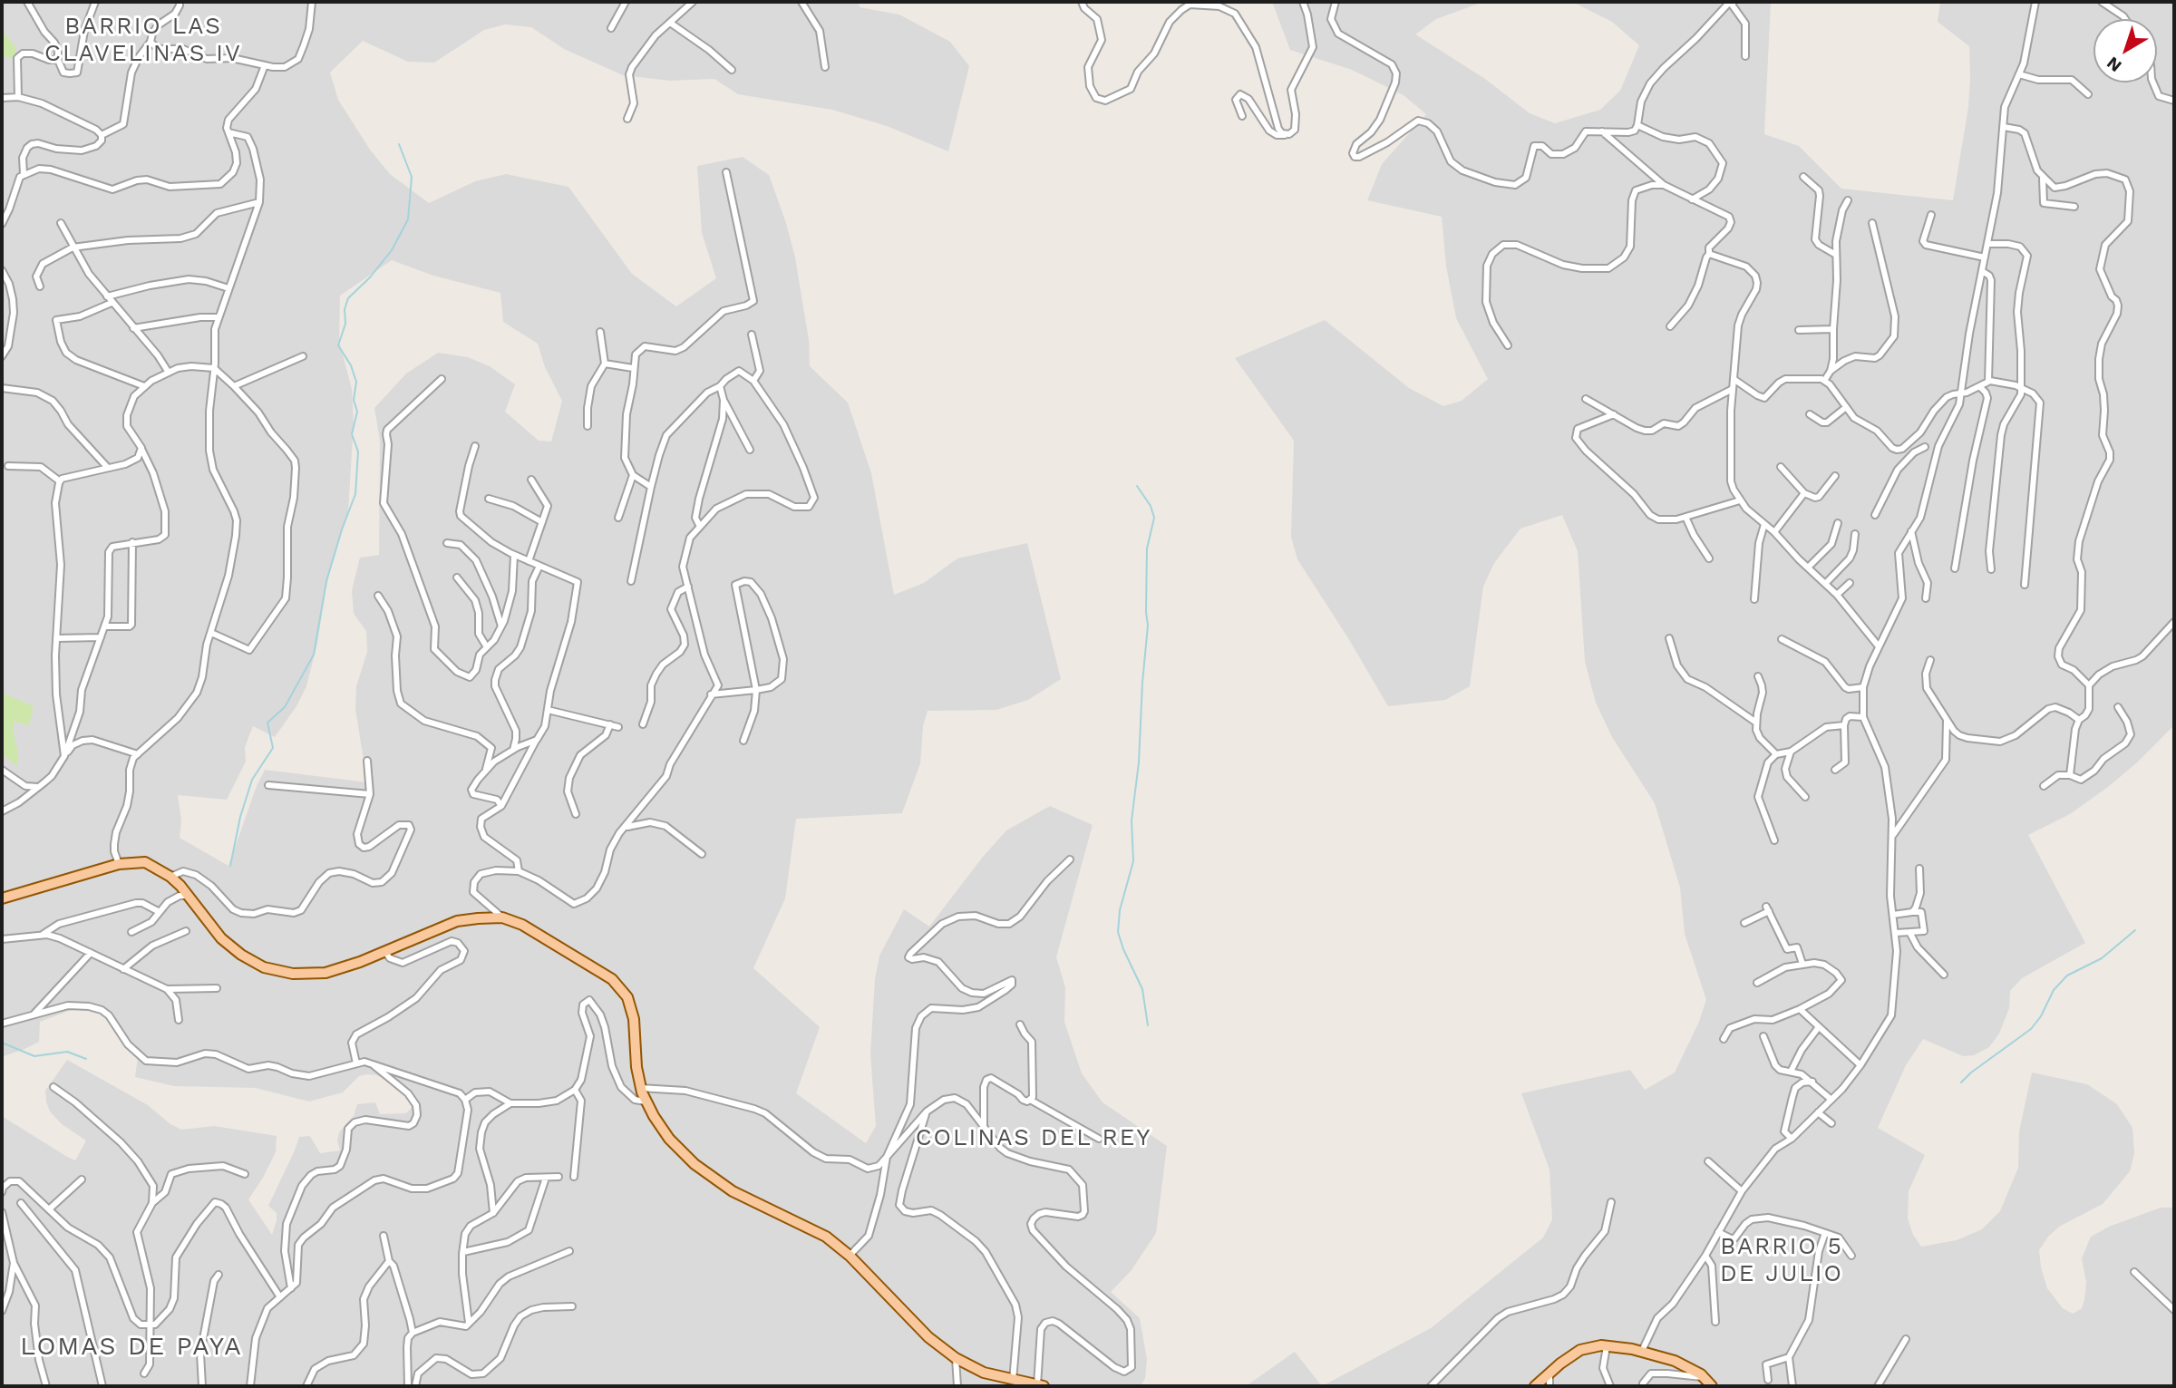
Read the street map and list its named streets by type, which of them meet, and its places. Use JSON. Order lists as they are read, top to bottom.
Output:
{
  "districts": [
    "BARRIO LAS CLAVELINAS IV",
    "COLINAS DEL REY",
    "BARRIO 5 DE JULIO",
    "LOMAS DE PAYA"
  ],
  "north": "bottom left"
}
